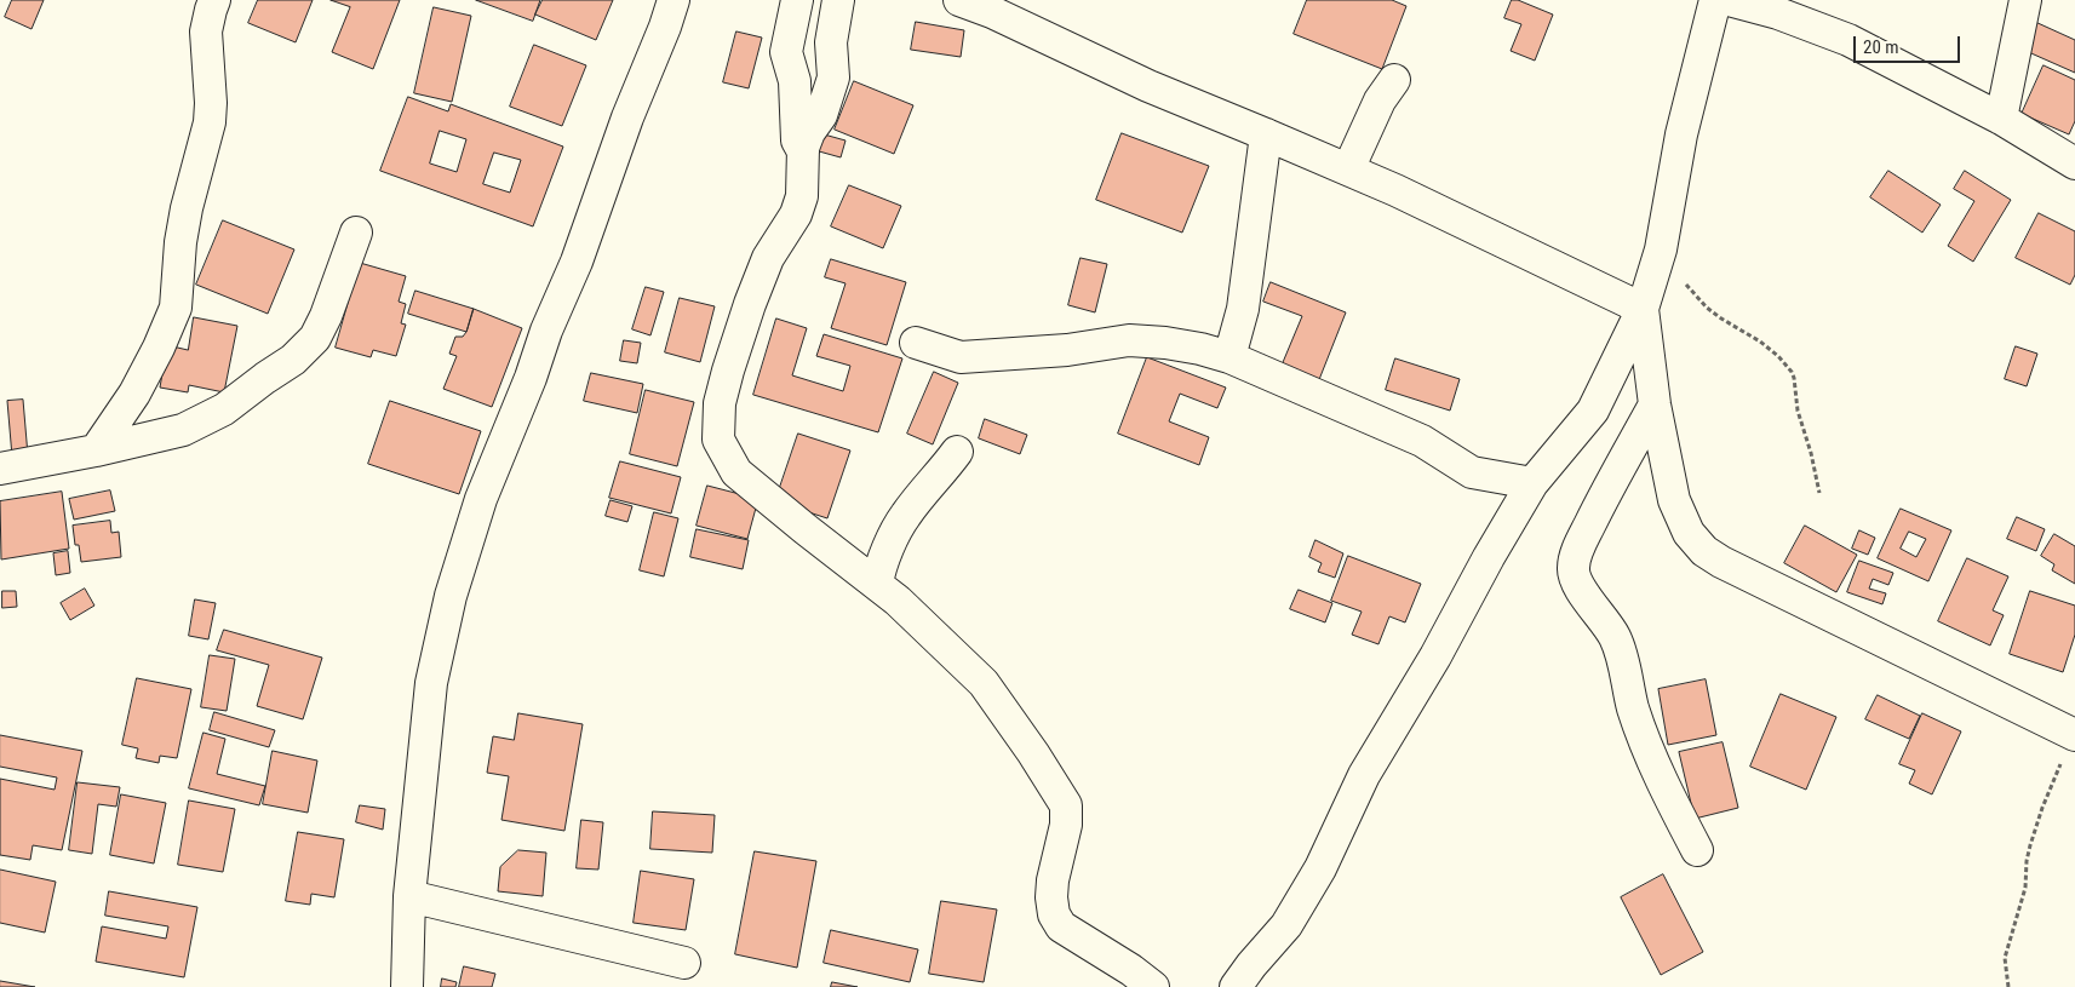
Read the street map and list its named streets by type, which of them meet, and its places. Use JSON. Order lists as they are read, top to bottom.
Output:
{
  "scale_bar": "20 m"
}
